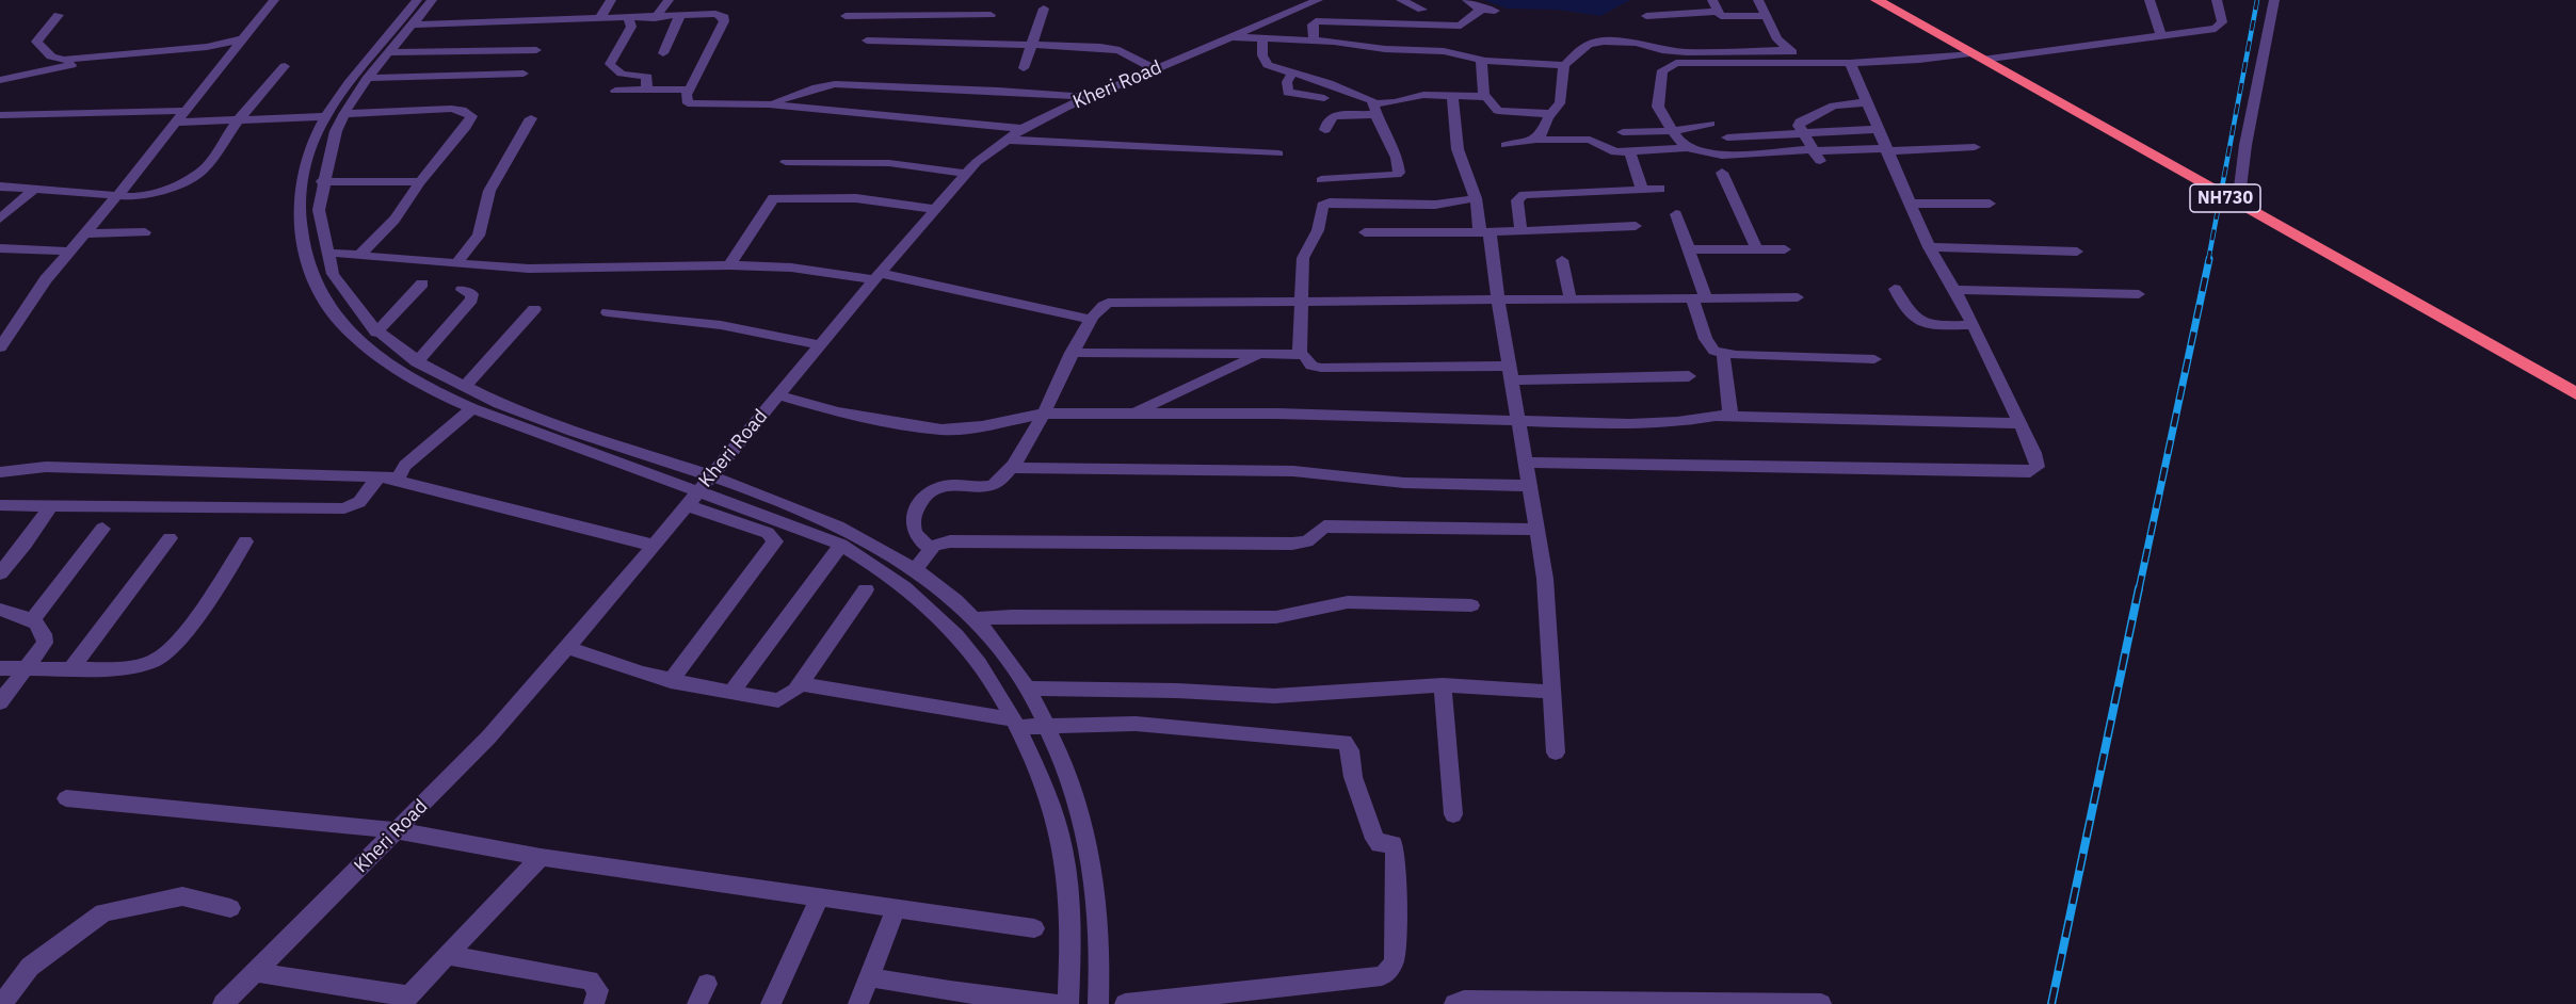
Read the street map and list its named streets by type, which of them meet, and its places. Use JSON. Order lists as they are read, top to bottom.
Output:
{
  "streets": {
    "highway": ["NH730"],
    "street": ["Kheri Road"]
  }
}
